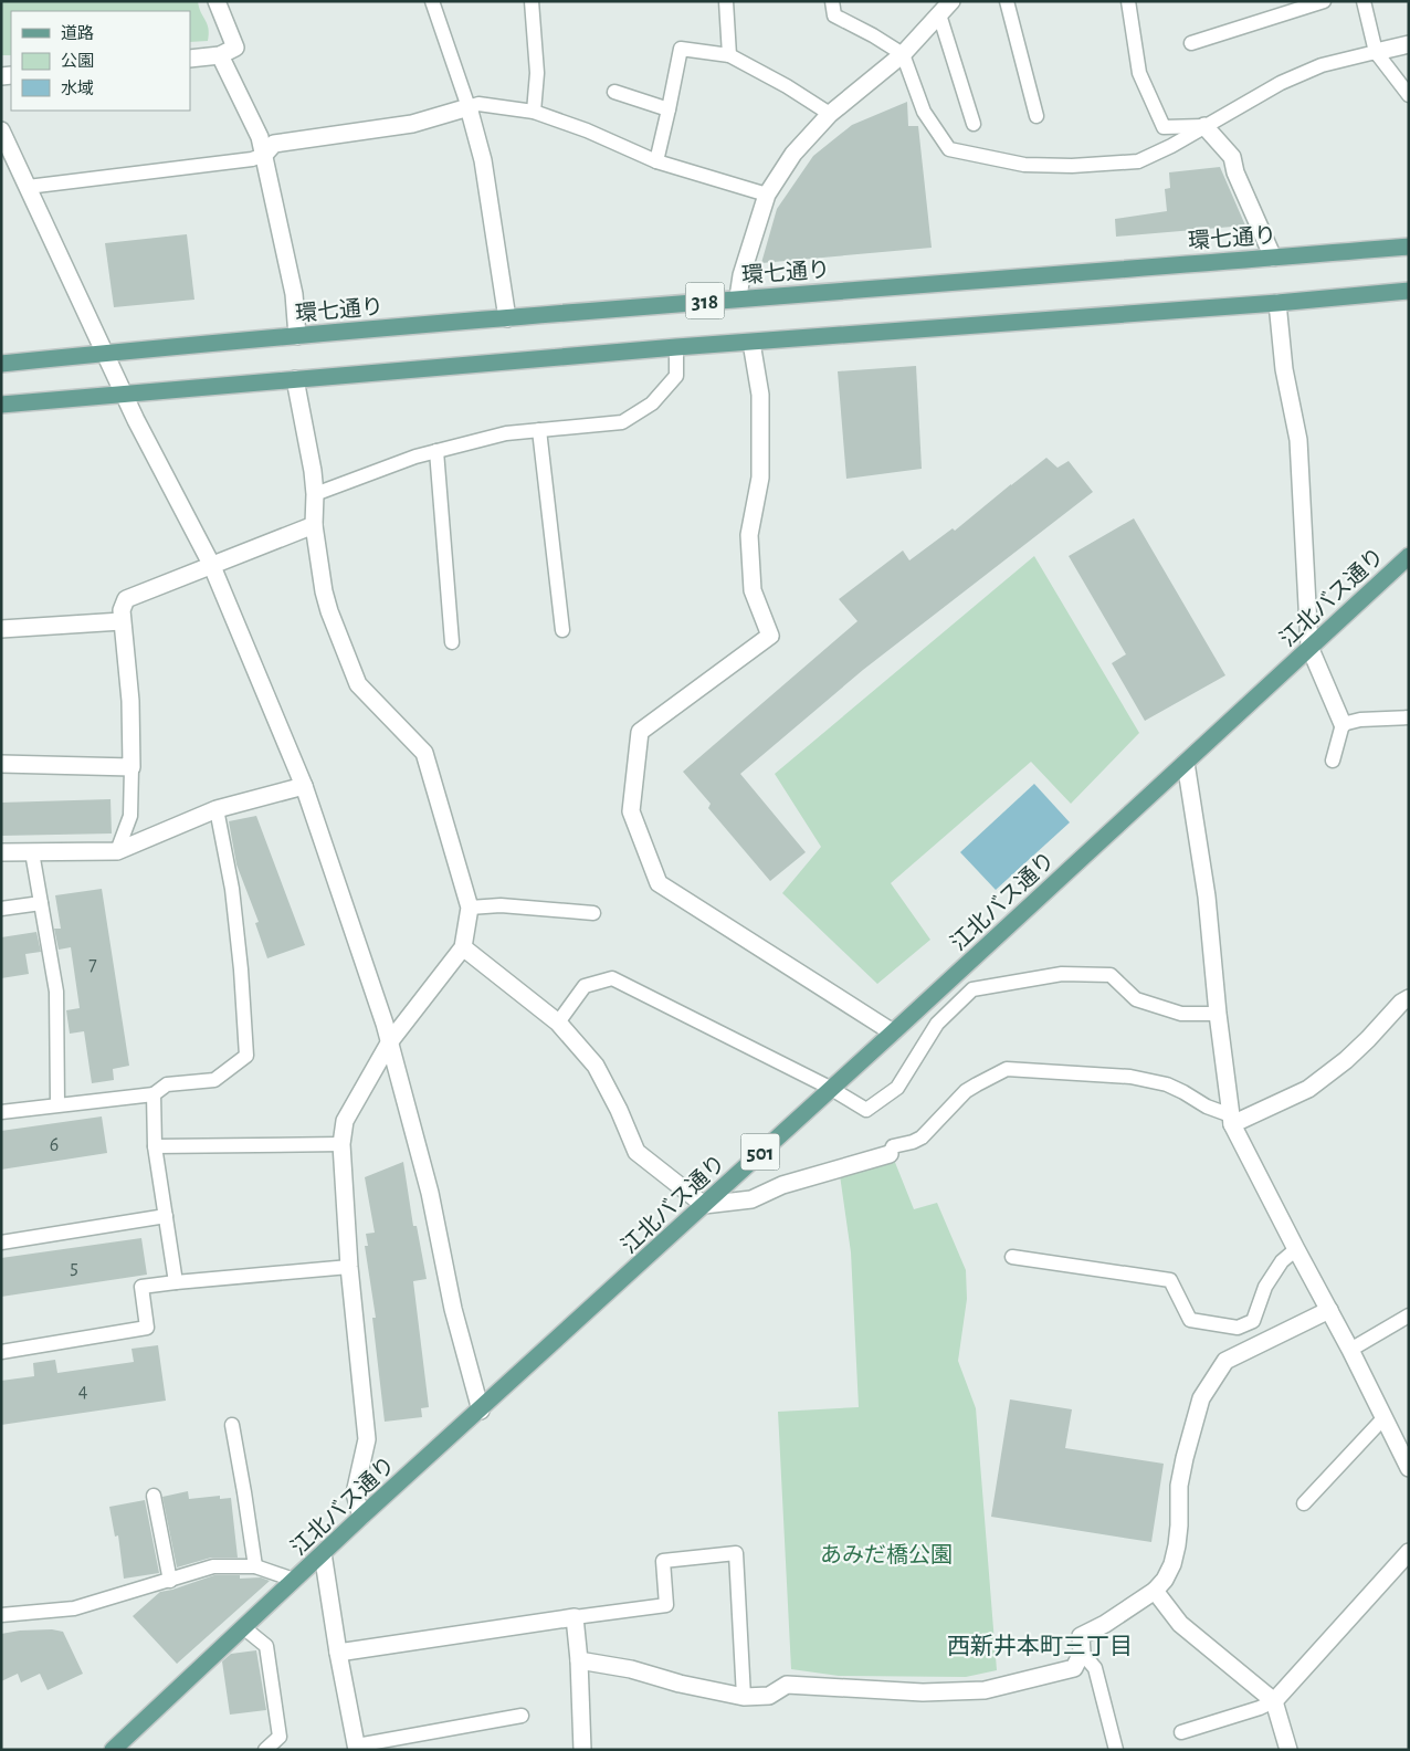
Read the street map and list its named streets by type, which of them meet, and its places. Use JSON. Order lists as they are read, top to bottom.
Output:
{
  "streets": {
    "main road": [
      "環七通り",
      "318",
      "江北バス通り",
      "501"
    ]
  },
  "districts": ["西新井本町三丁目"],
  "parks": ["あみだ橋公園"],
  "house_numbers": [
    "7",
    "6",
    "5",
    "4"
  ],
  "legend": ["道路", "公園", "水域"]
}
